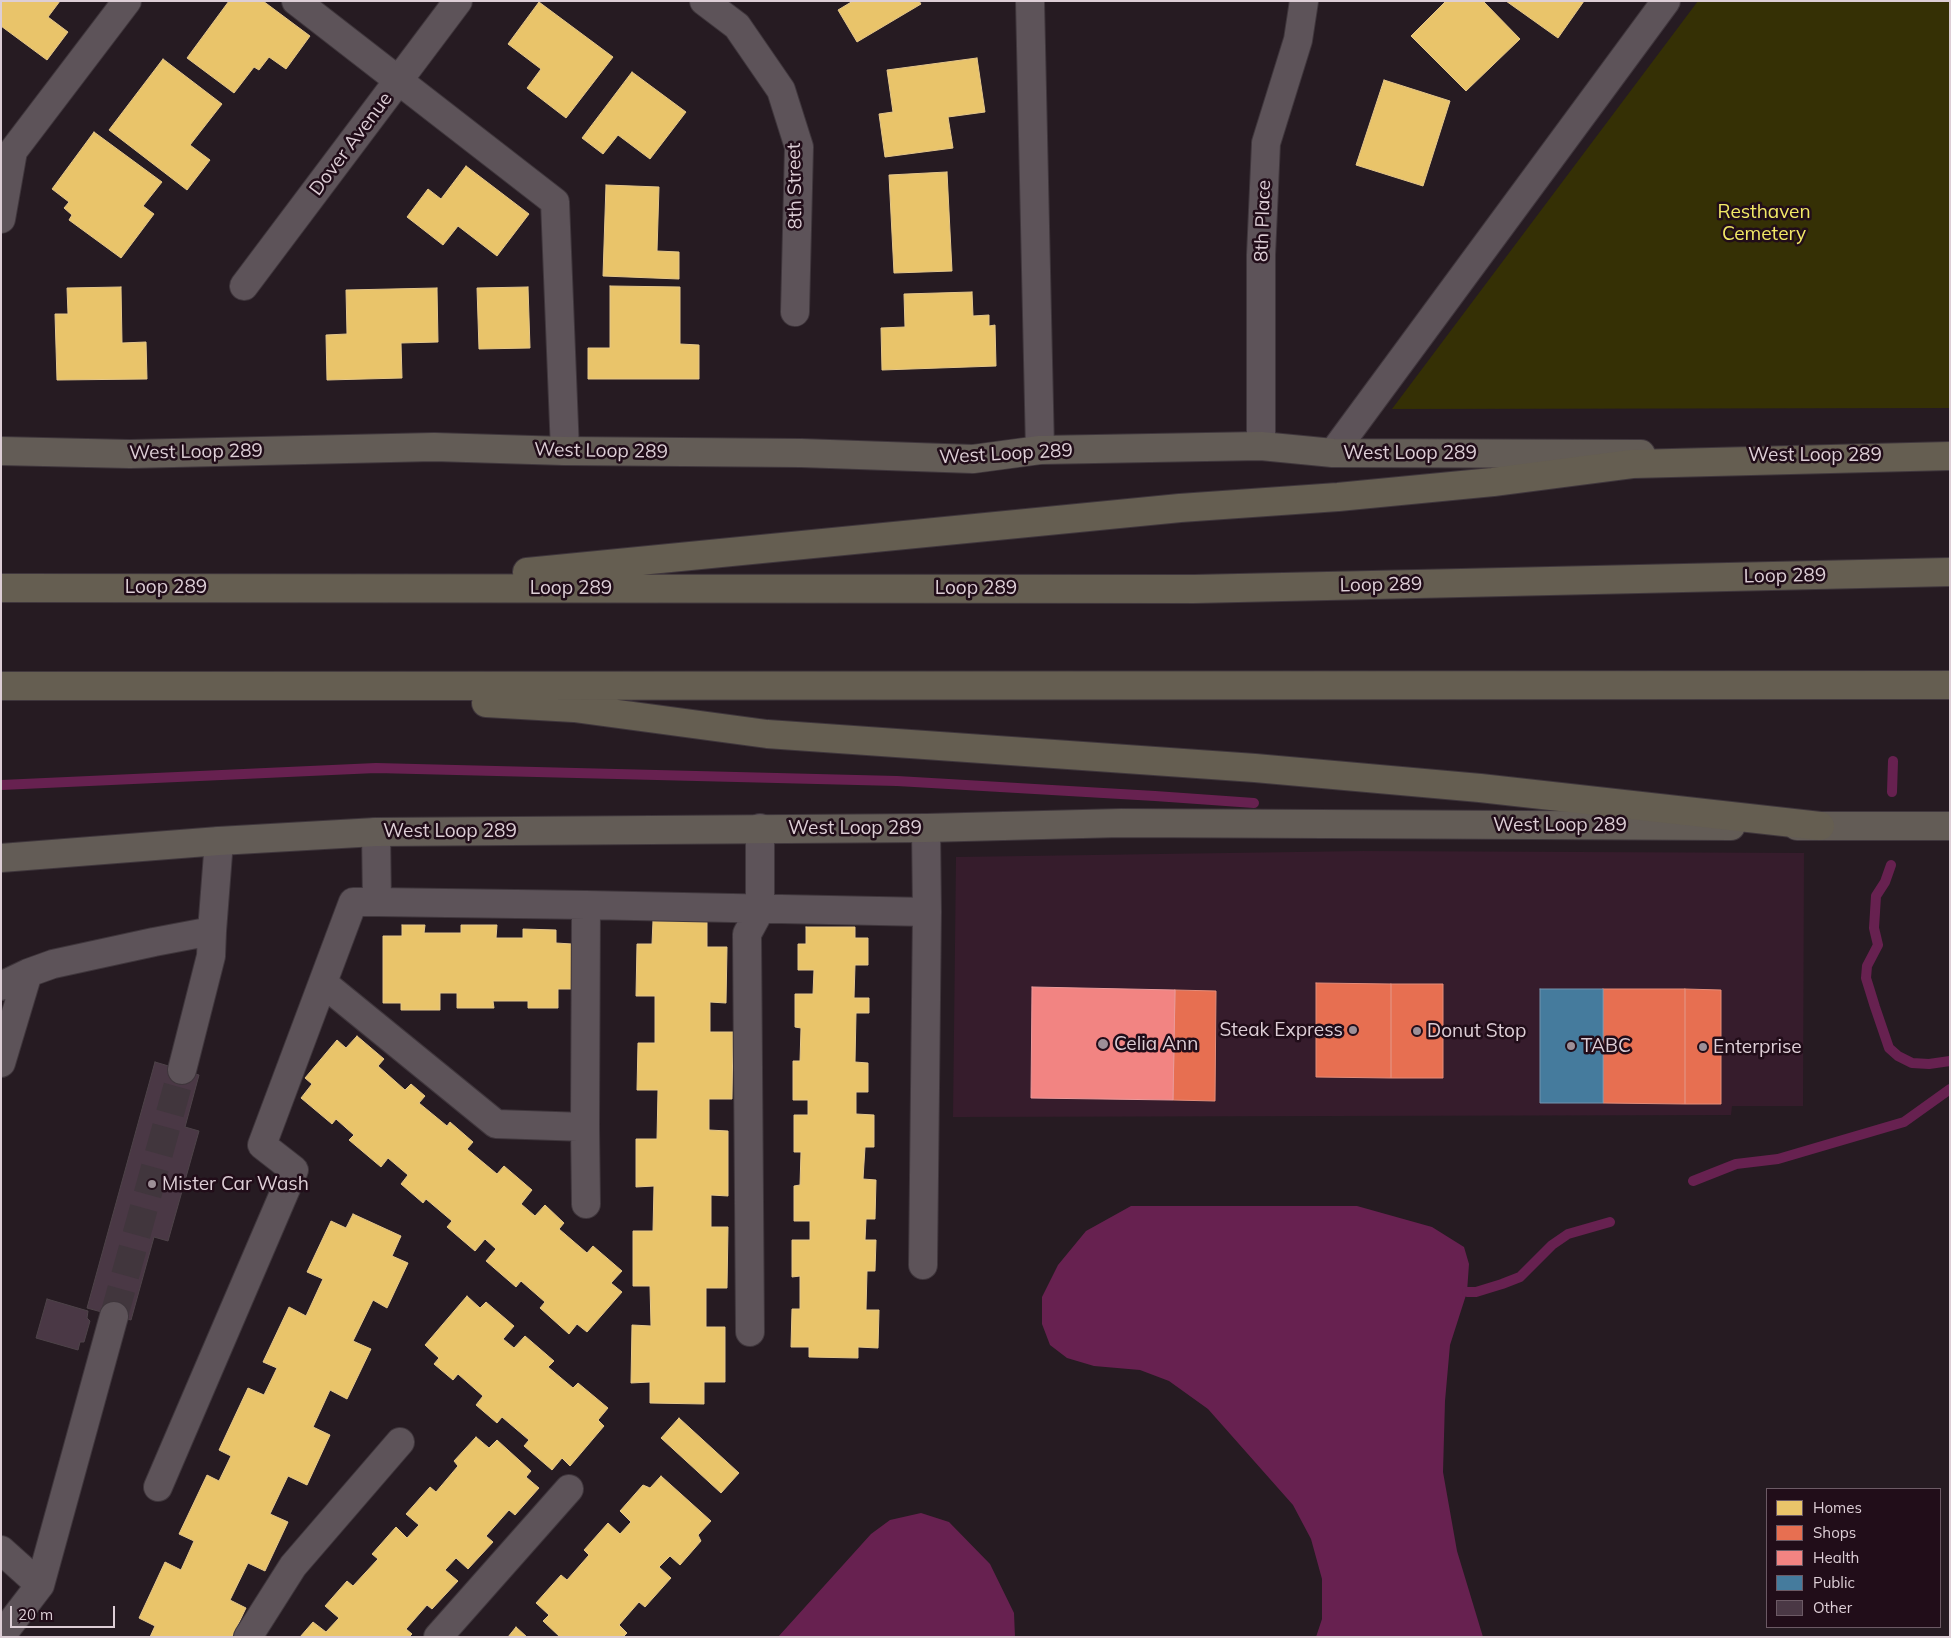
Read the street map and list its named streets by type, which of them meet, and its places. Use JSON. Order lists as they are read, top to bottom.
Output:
{
  "streets": {
    "highway": ["Loop 289"],
    "main road": ["West Loop 289"],
    "street": ["Dover Avenue", "8th Street", "8th Place"]
  },
  "crossings": [
    ["8th Place", "West Loop 289"]
  ],
  "parks": ["Resthaven Cemetery"],
  "places": [
    "Steak Express",
    "Donut Stop",
    "Celia Ann",
    "TABC",
    "Enterprise",
    "Mister Car Wash"
  ],
  "legend": [
    "Homes",
    "Shops",
    "Health",
    "Public",
    "Other"
  ],
  "scale_bar": "20 m"
}
